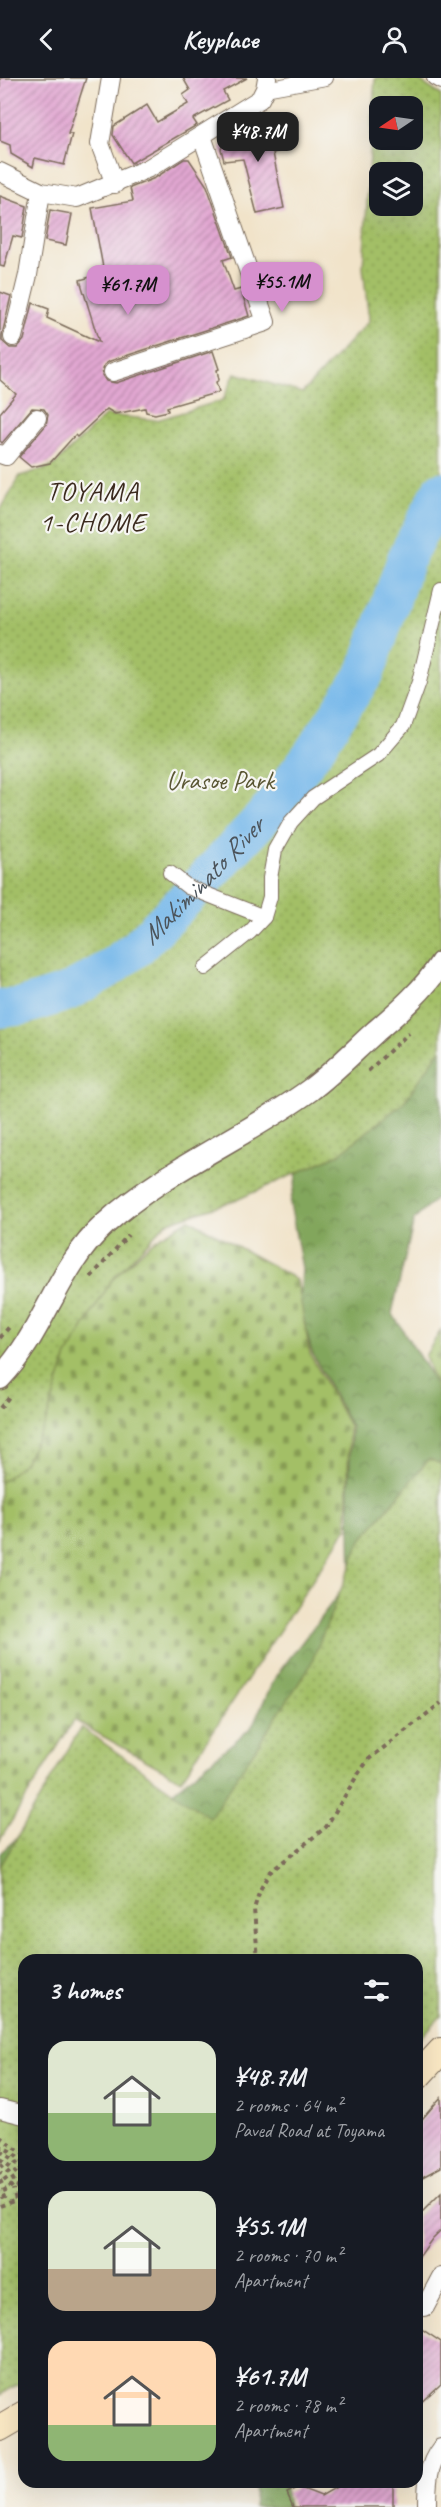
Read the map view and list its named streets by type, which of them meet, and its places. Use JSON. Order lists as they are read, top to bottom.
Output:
{
  "districts": ["TOYAMA 1-CHOME"],
  "water": ["Makiminato River"],
  "parks": ["Urasoe Park"],
  "north": "left",
  "page": {
    "header": "Keyplace",
    "price": ["¥48.7M", "¥55.1M", "¥61.7M"],
    "heading": "3 homes",
    "list": [
      {
        "name": "¥48.7M",
        "note": "2 rooms · 64 m² · Paved Road at Toyama"
      },
      {
        "name": "¥55.1M",
        "note": "2 rooms · 70 m² · Apartment"
      },
      {
        "name": "¥61.7M",
        "note": "2 rooms · 78 m² · Apartment"
      }
    ]
  }
}
